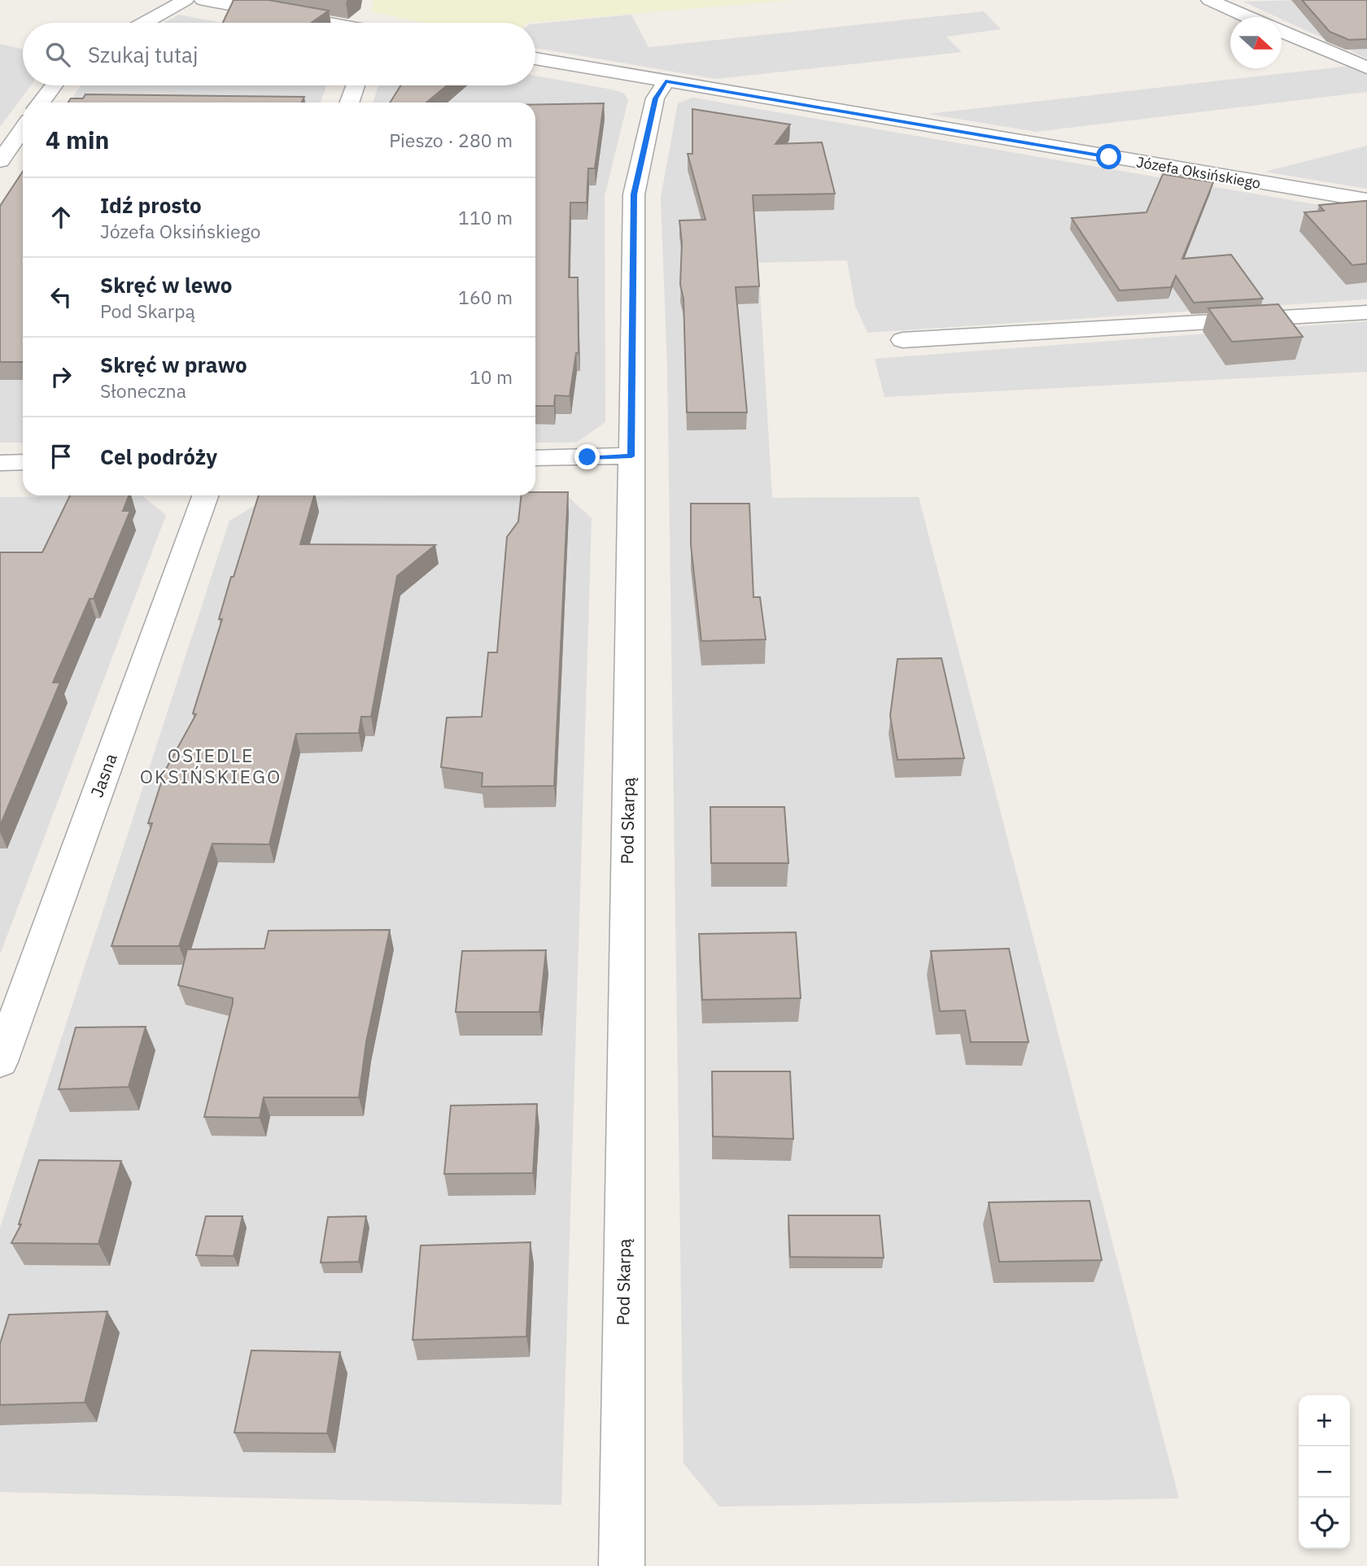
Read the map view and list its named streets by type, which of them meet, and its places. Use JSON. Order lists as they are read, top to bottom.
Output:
{
  "streets": {
    "street": ["Józefa Oksińskiego", "Jasna", "Pod Skarpą"]
  },
  "crossings": [
    ["Józefa Oksińskiego", "Pod Skarpą"]
  ],
  "districts": ["OSIEDLE OKSIŃSKIEGO"],
  "north": "right",
  "page": {
    "search": "Szukaj tutaj",
    "heading": ["4 min", "Pieszo · 280 m"],
    "list": [
      ["Idź prosto", "Józefa Oksińskiego", "110 m"],
      ["Skręć w lewo", "Pod Skarpą", "160 m"],
      ["Skręć w prawo", "Słoneczna", "10 m"],
      "Cel podróży"
    ],
    "map_buttons": ["+", "−"]
  }
}
